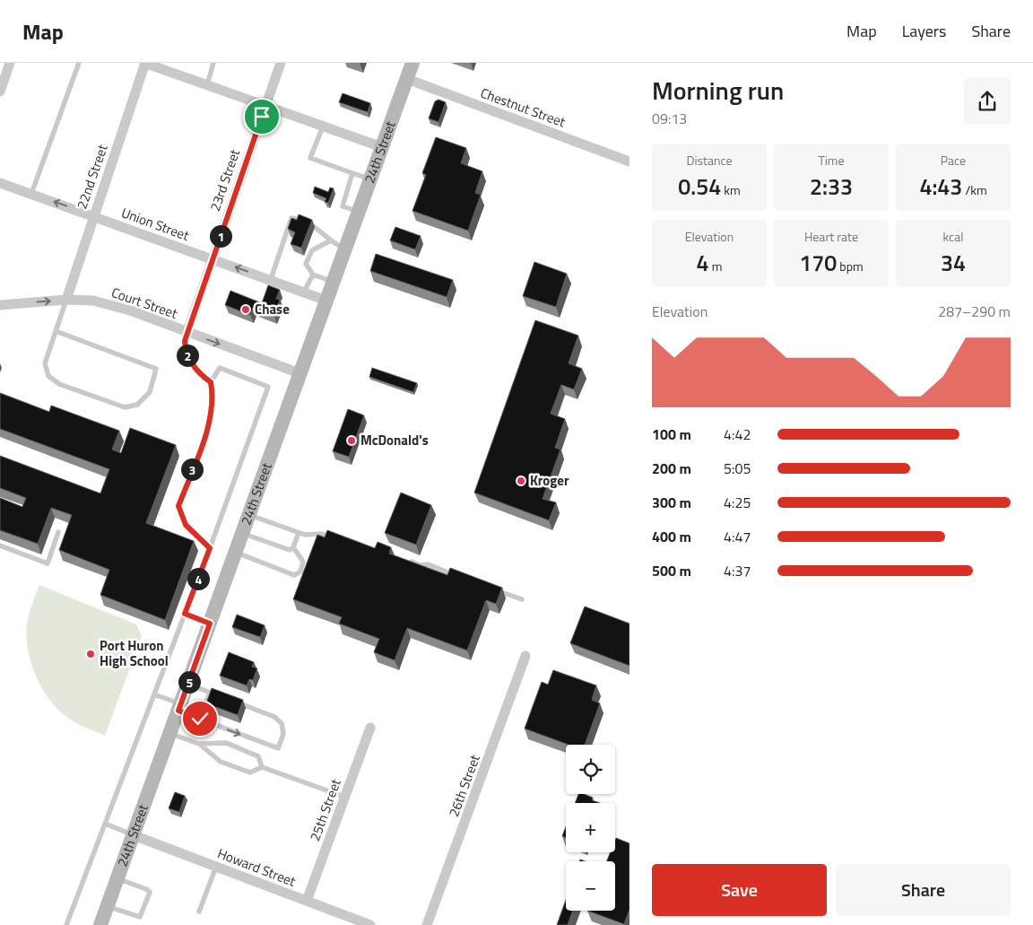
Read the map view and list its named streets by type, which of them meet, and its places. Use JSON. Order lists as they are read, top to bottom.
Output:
{
  "streets": {
    "street": [
      "Chestnut Street",
      "24th Street",
      "22nd Street",
      "23rd Street",
      "Union Street",
      "Court Street",
      "26th Street",
      "25th Street",
      "Howard Street"
    ]
  },
  "crossings": [
    ["Chestnut Street", "24th Street"],
    ["24th Street", "Union Street"],
    ["24th Street", "Court Street"],
    ["24th Street", "Howard Street"],
    ["22nd Street", "Union Street"],
    ["22nd Street", "Court Street"],
    ["23rd Street", "Union Street"],
    ["23rd Street", "Court Street"],
    ["25th Street", "Howard Street"]
  ],
  "one_way": ["Union Street", "Court Street"],
  "places": [
    "Chase",
    "McDonald's",
    "Kroger",
    "Port Huron High School"
  ],
  "page": {
    "header": "Map",
    "nav": ["Map", "Layers", "Share"],
    "heading": ["Morning run", "09:13"],
    "stats": [
      ["Distance", "0.54 km"],
      ["Time", "2:33"],
      ["Pace", "4:43 /km"],
      ["Elevation", "4 m"],
      ["Heart rate", "170 bpm"],
      ["kcal", "34"]
    ],
    "pins": [
      "1",
      "2",
      "3",
      "4",
      "5"
    ],
    "chart": ["Elevation", "287–290 m"],
    "list": [
      {
        "name": "100 m",
        "note": "4:42"
      },
      {
        "name": "200 m",
        "note": "5:05"
      },
      {
        "name": "300 m",
        "note": "4:25"
      },
      {
        "name": "400 m",
        "note": "4:47"
      },
      {
        "name": "500 m",
        "note": "4:37"
      }
    ],
    "map_buttons": ["+", "−"],
    "buttons": ["Save", "Share"]
  }
}
